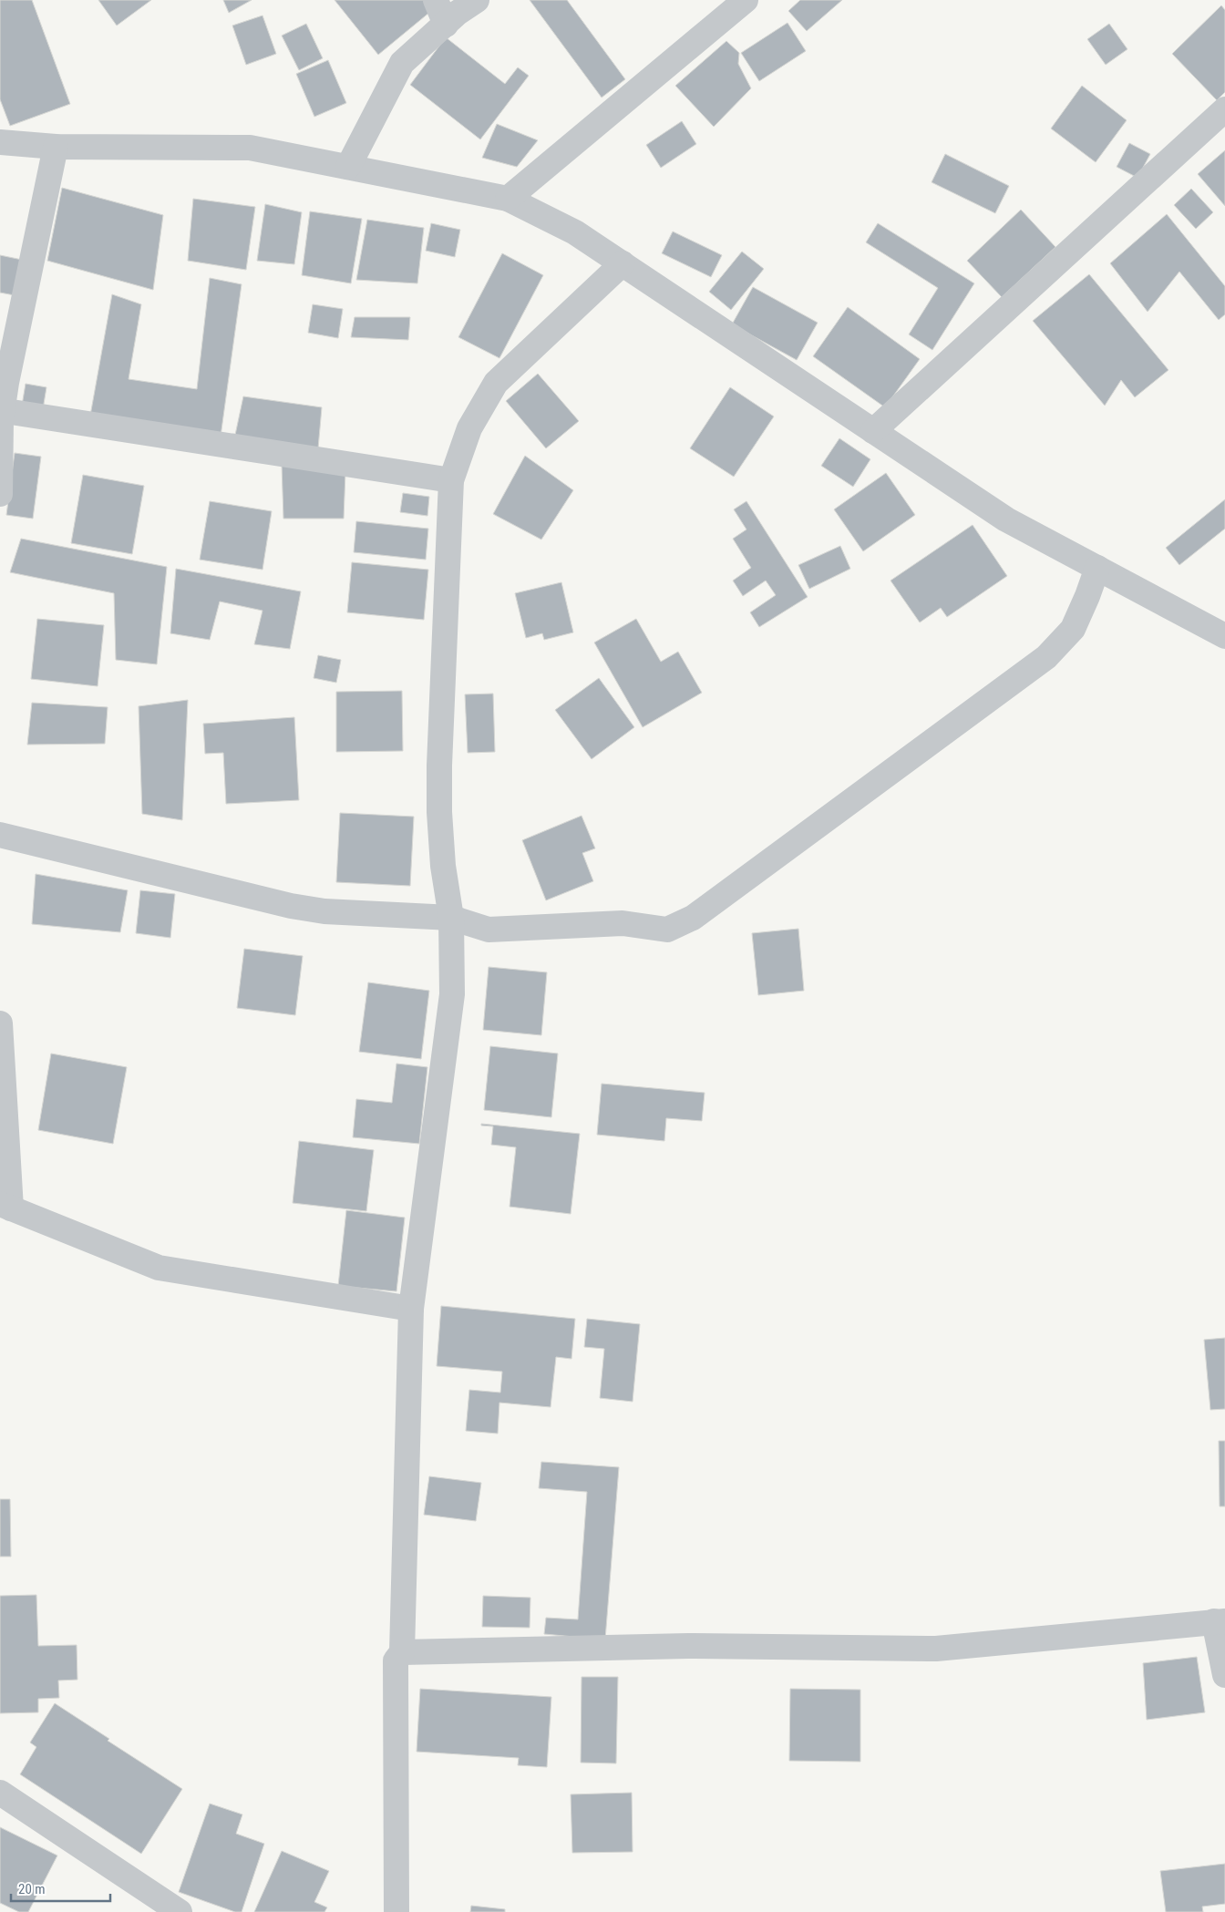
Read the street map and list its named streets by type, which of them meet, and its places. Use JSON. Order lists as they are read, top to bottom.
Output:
{
  "scale_bar": "20 m"
}
